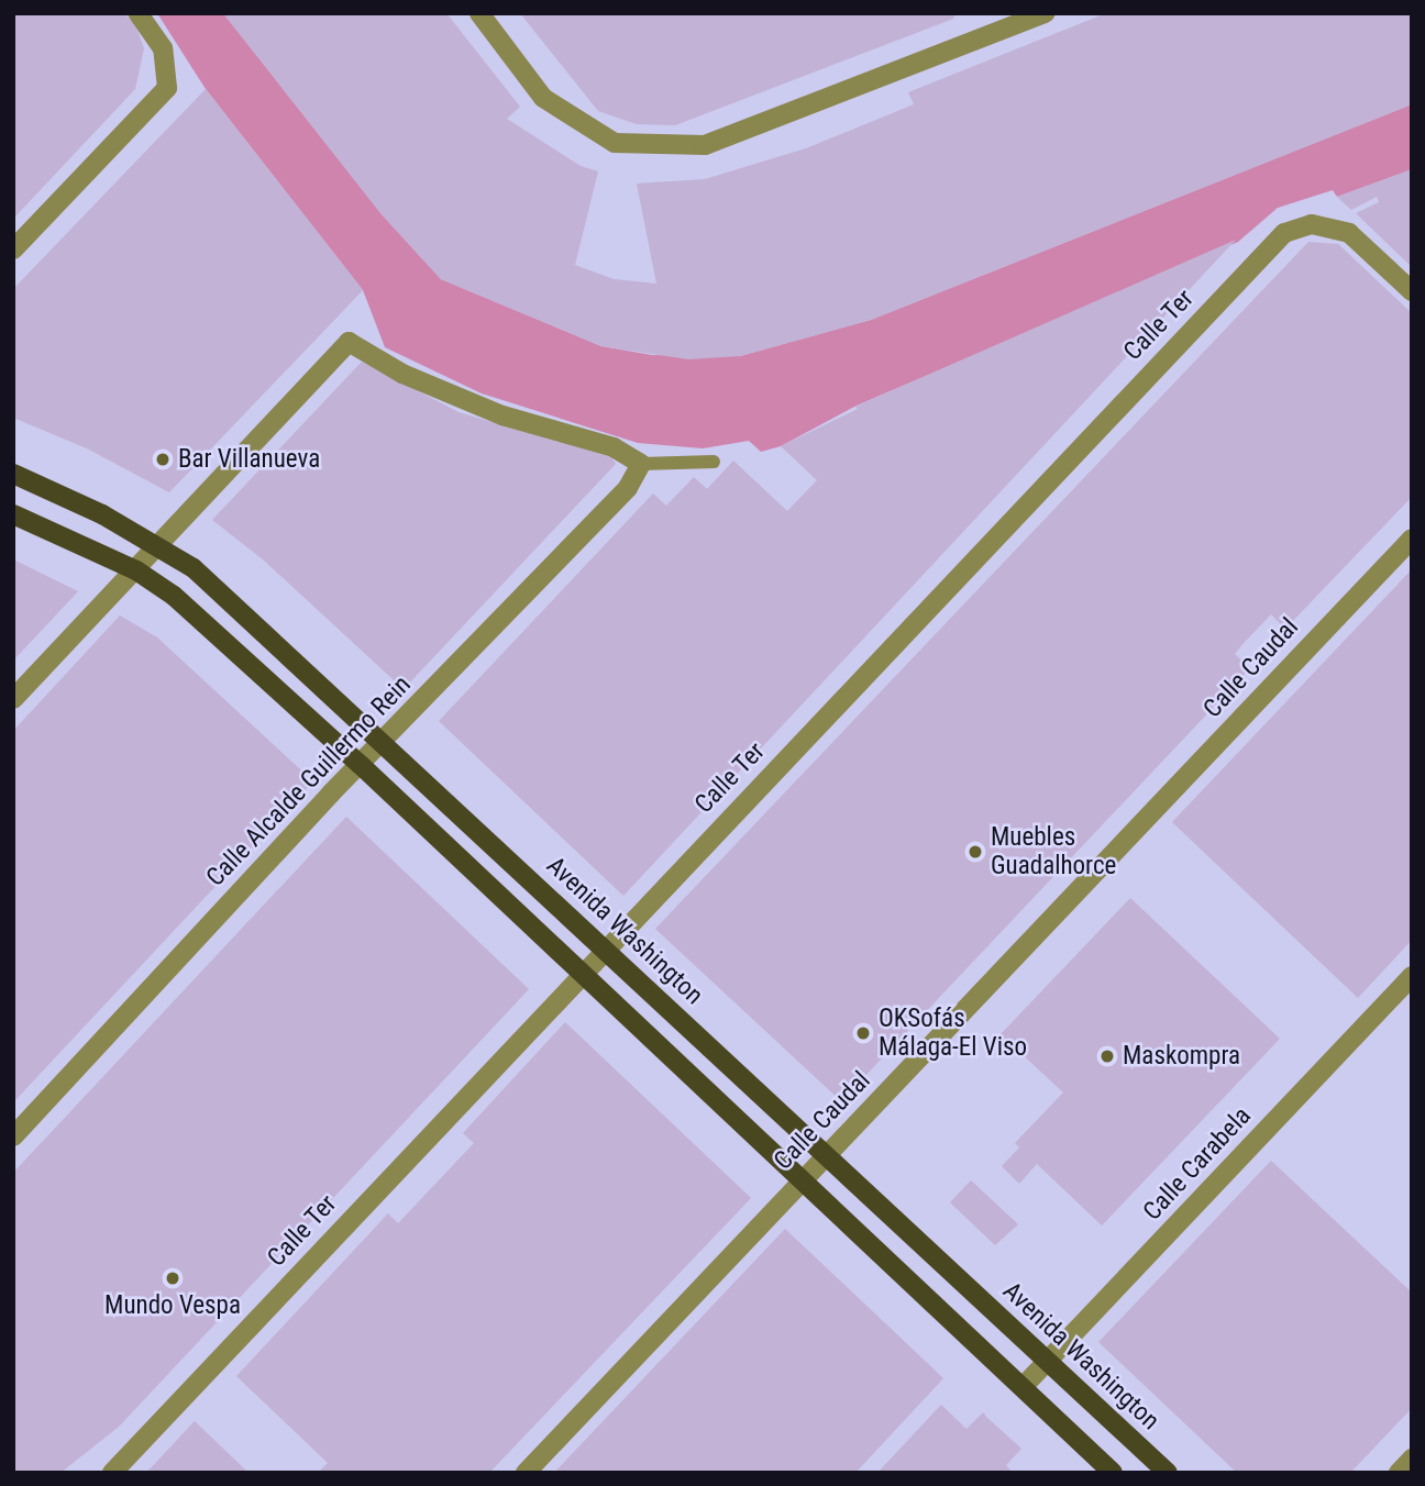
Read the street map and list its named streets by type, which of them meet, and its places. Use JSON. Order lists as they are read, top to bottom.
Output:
{
  "streets": {
    "main road": ["Avenida Washington"],
    "street": [
      "Calle Ter",
      "Calle Caudal",
      "Calle Alcalde Guillermo Rein",
      "Calle Carabela"
    ]
  },
  "crossings": [
    ["Calle Ter", "Avenida Washington"],
    ["Calle Caudal", "Avenida Washington"],
    ["Calle Alcalde Guillermo Rein", "Avenida Washington"],
    ["Avenida Washington", "Calle Carabela"]
  ],
  "places": [
    "Bar Villanueva",
    "Muebles Guadalhorce",
    "OKSofás Málaga-El Viso",
    "Maskompra",
    "Mundo Vespa"
  ]
}
